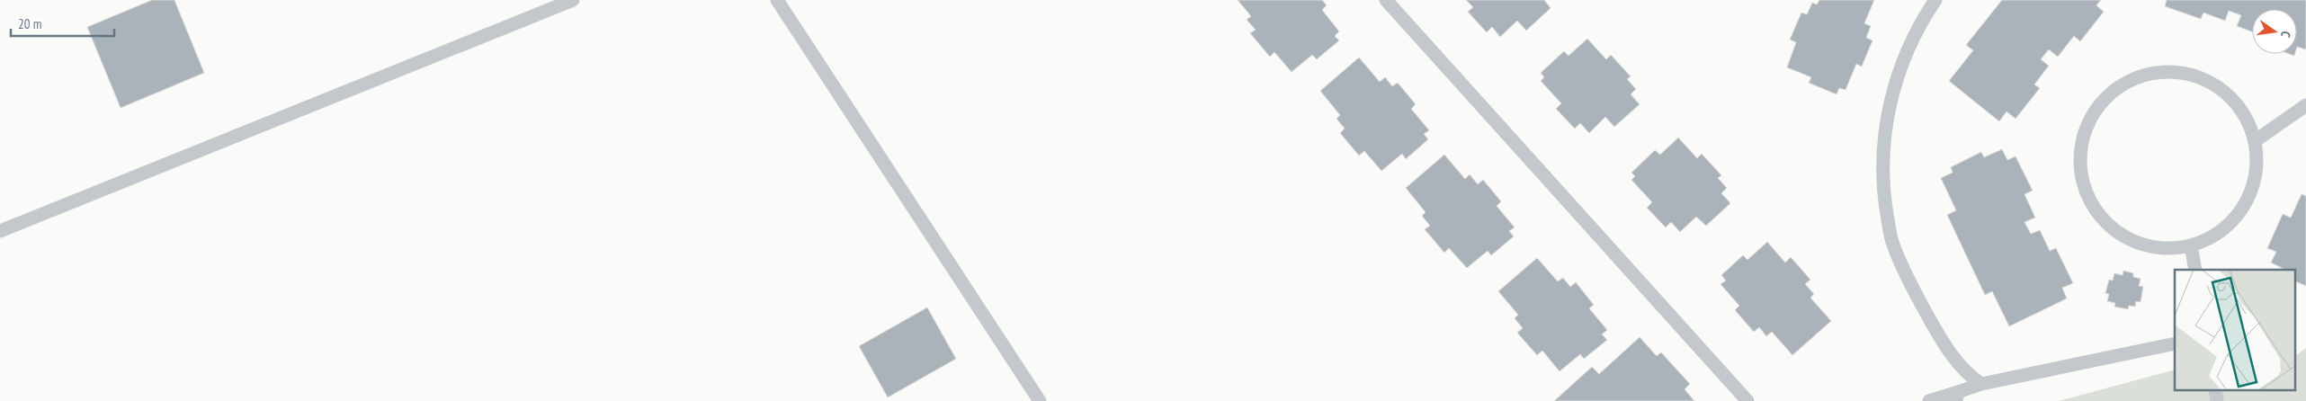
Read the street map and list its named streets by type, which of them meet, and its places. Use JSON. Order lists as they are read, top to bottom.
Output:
{
  "scale_bar": "20 m",
  "north": "right"
}
